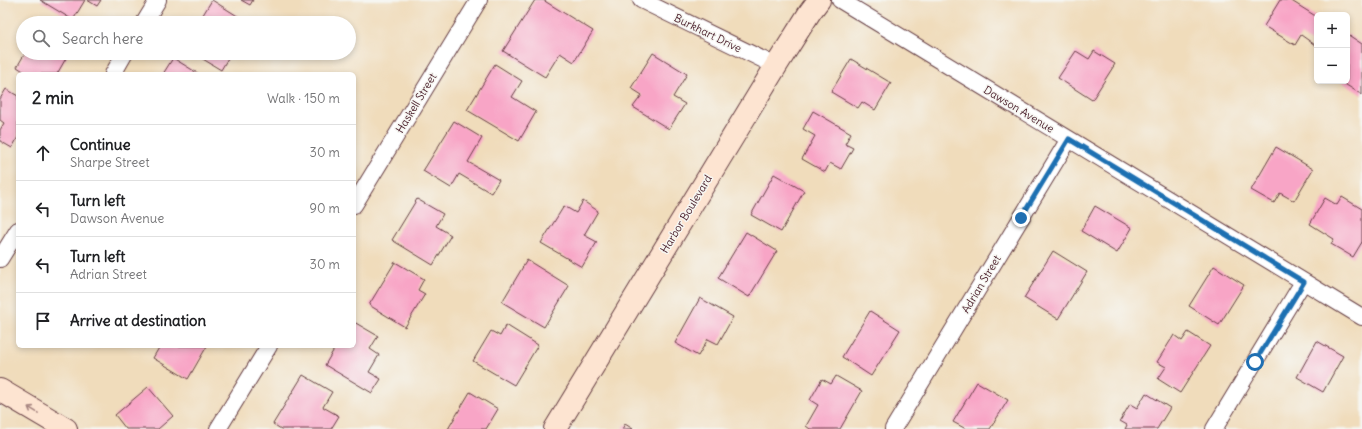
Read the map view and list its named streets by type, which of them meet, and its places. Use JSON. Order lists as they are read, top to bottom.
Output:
{
  "streets": {
    "street": [
      "Burkhart Drive",
      "Haskell Street",
      "Dawson Avenue",
      "Harbor Boulevard",
      "Adrian Street"
    ]
  },
  "crossings": [
    ["Burkhart Drive", "Harbor Boulevard"],
    ["Dawson Avenue", "Adrian Street"]
  ],
  "page": {
    "map_buttons": ["+", "−"],
    "search": "Search here",
    "heading": ["2 min", "Walk · 150 m"],
    "list": [
      ["Continue", "Sharpe Street", "30 m"],
      ["Turn left", "Dawson Avenue", "90 m"],
      ["Turn left", "Adrian Street", "30 m"],
      "Arrive at destination"
    ]
  }
}
